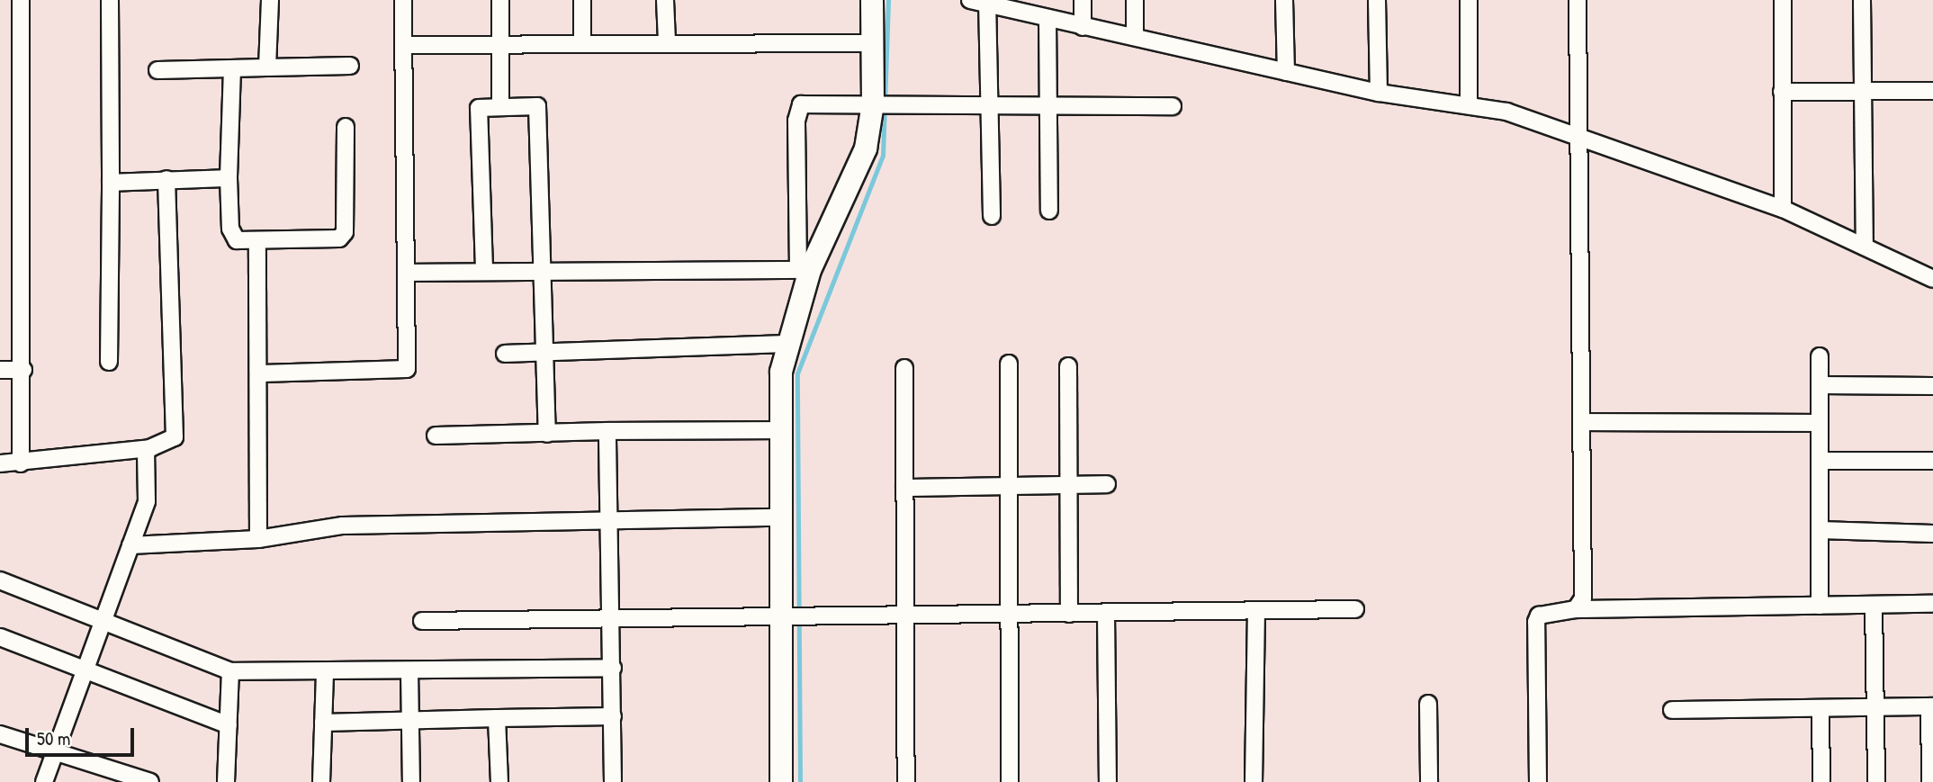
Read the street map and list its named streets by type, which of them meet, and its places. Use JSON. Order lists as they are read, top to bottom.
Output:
{
  "scale_bar": "50 m"
}
